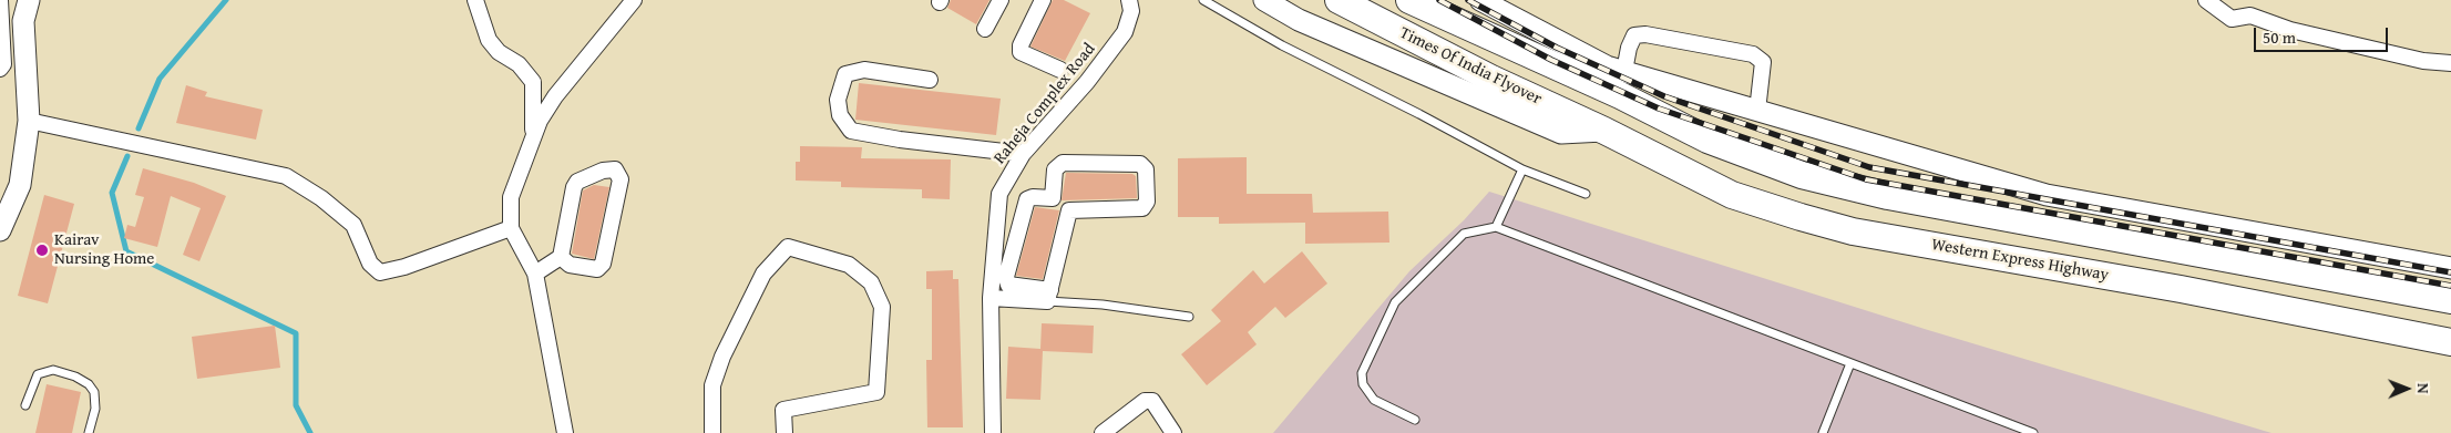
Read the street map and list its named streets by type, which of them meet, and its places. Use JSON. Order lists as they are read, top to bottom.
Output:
{
  "streets": {
    "highway": ["Times Of India Flyover", "Western Express Highway"],
    "street": ["Raheja Complex Road"]
  },
  "crossings": [
    ["Times Of India Flyover", "Western Express Highway"]
  ],
  "places": ["Kairav Nursing Home"],
  "scale_bar": "50 m",
  "north": "right"
}
